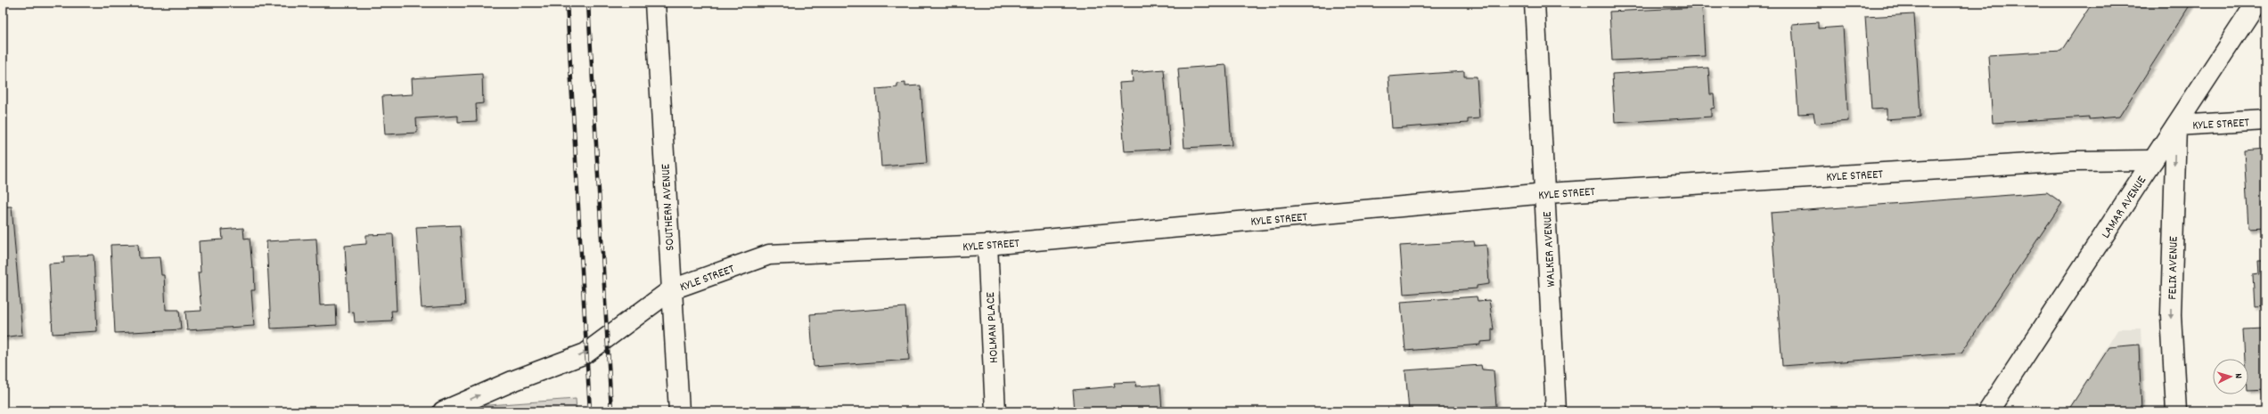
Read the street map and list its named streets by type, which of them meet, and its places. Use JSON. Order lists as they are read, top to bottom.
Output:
{
  "streets": {
    "street": [
      "KYLE STREET",
      "LAMAR AVENUE",
      "SOUTHERN AVENUE",
      "WALKER AVENUE",
      "FELIX AVENUE",
      "HOLMAN PLACE"
    ]
  },
  "crossings": [
    ["KYLE STREET", "LAMAR AVENUE"],
    ["KYLE STREET", "SOUTHERN AVENUE"],
    ["KYLE STREET", "WALKER AVENUE"],
    ["KYLE STREET", "FELIX AVENUE"],
    ["KYLE STREET", "HOLMAN PLACE"],
    ["LAMAR AVENUE", "FELIX AVENUE"]
  ],
  "one_way": ["FELIX AVENUE"],
  "north": "right"
}
